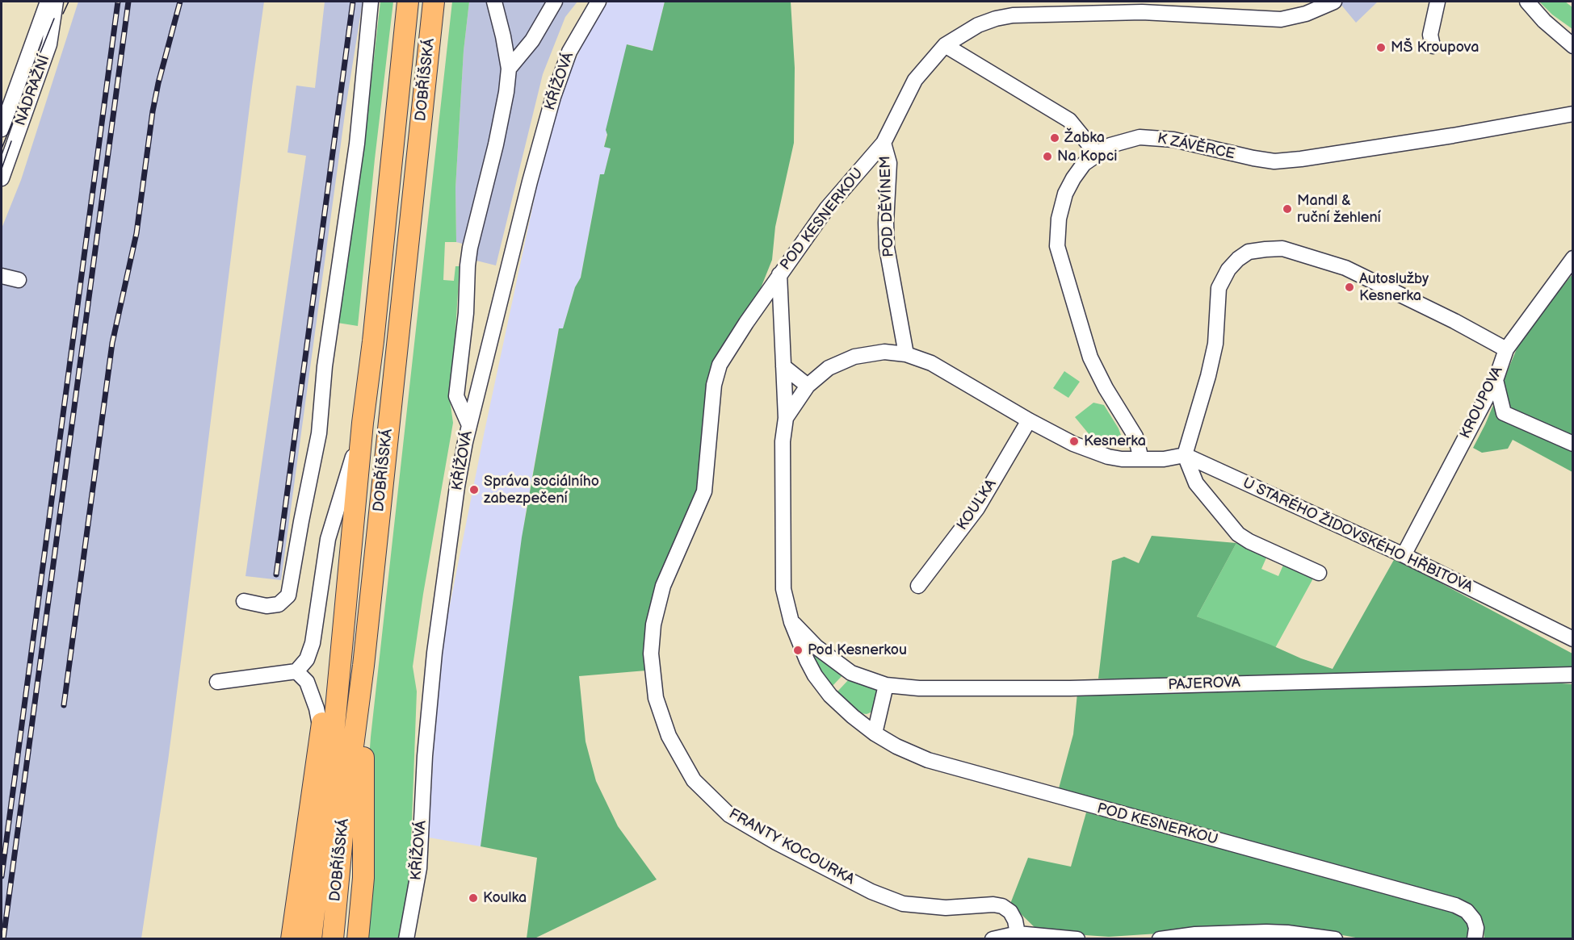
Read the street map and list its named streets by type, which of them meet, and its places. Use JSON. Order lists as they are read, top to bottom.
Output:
{
  "streets": {
    "highway": ["DOBŘÍŠSKÁ"],
    "street": [
      "KŘÍŽOVÁ",
      "NÁDRAŽNÍ",
      "K ZÁVĚRCE",
      "POD DĚVÍNEM",
      "POD KESNERKOU",
      "KROUPOVA",
      "KOULKA",
      "U STARÉHO ŽIDOVSKÉHO HŘBITOVA",
      "PAJEROVA",
      "FRANTY KOCOURKA"
    ]
  },
  "crossings": [
    ["POD DĚVÍNEM", "POD KESNERKOU"],
    ["POD KESNERKOU", "FRANTY KOCOURKA"],
    ["KROUPOVA", "U STARÉHO ŽIDOVSKÉHO HŘBITOVA"]
  ],
  "places": [
    "MŠ Kroupova",
    "Žabka",
    "Na Kopci",
    "Mandl & ruční žehlení",
    "Autoslužby Kesnerka",
    "Kesnerka",
    "Správa sociálního zabezpečení",
    "Pod Kesnerkou",
    "Koulka"
  ]
}
